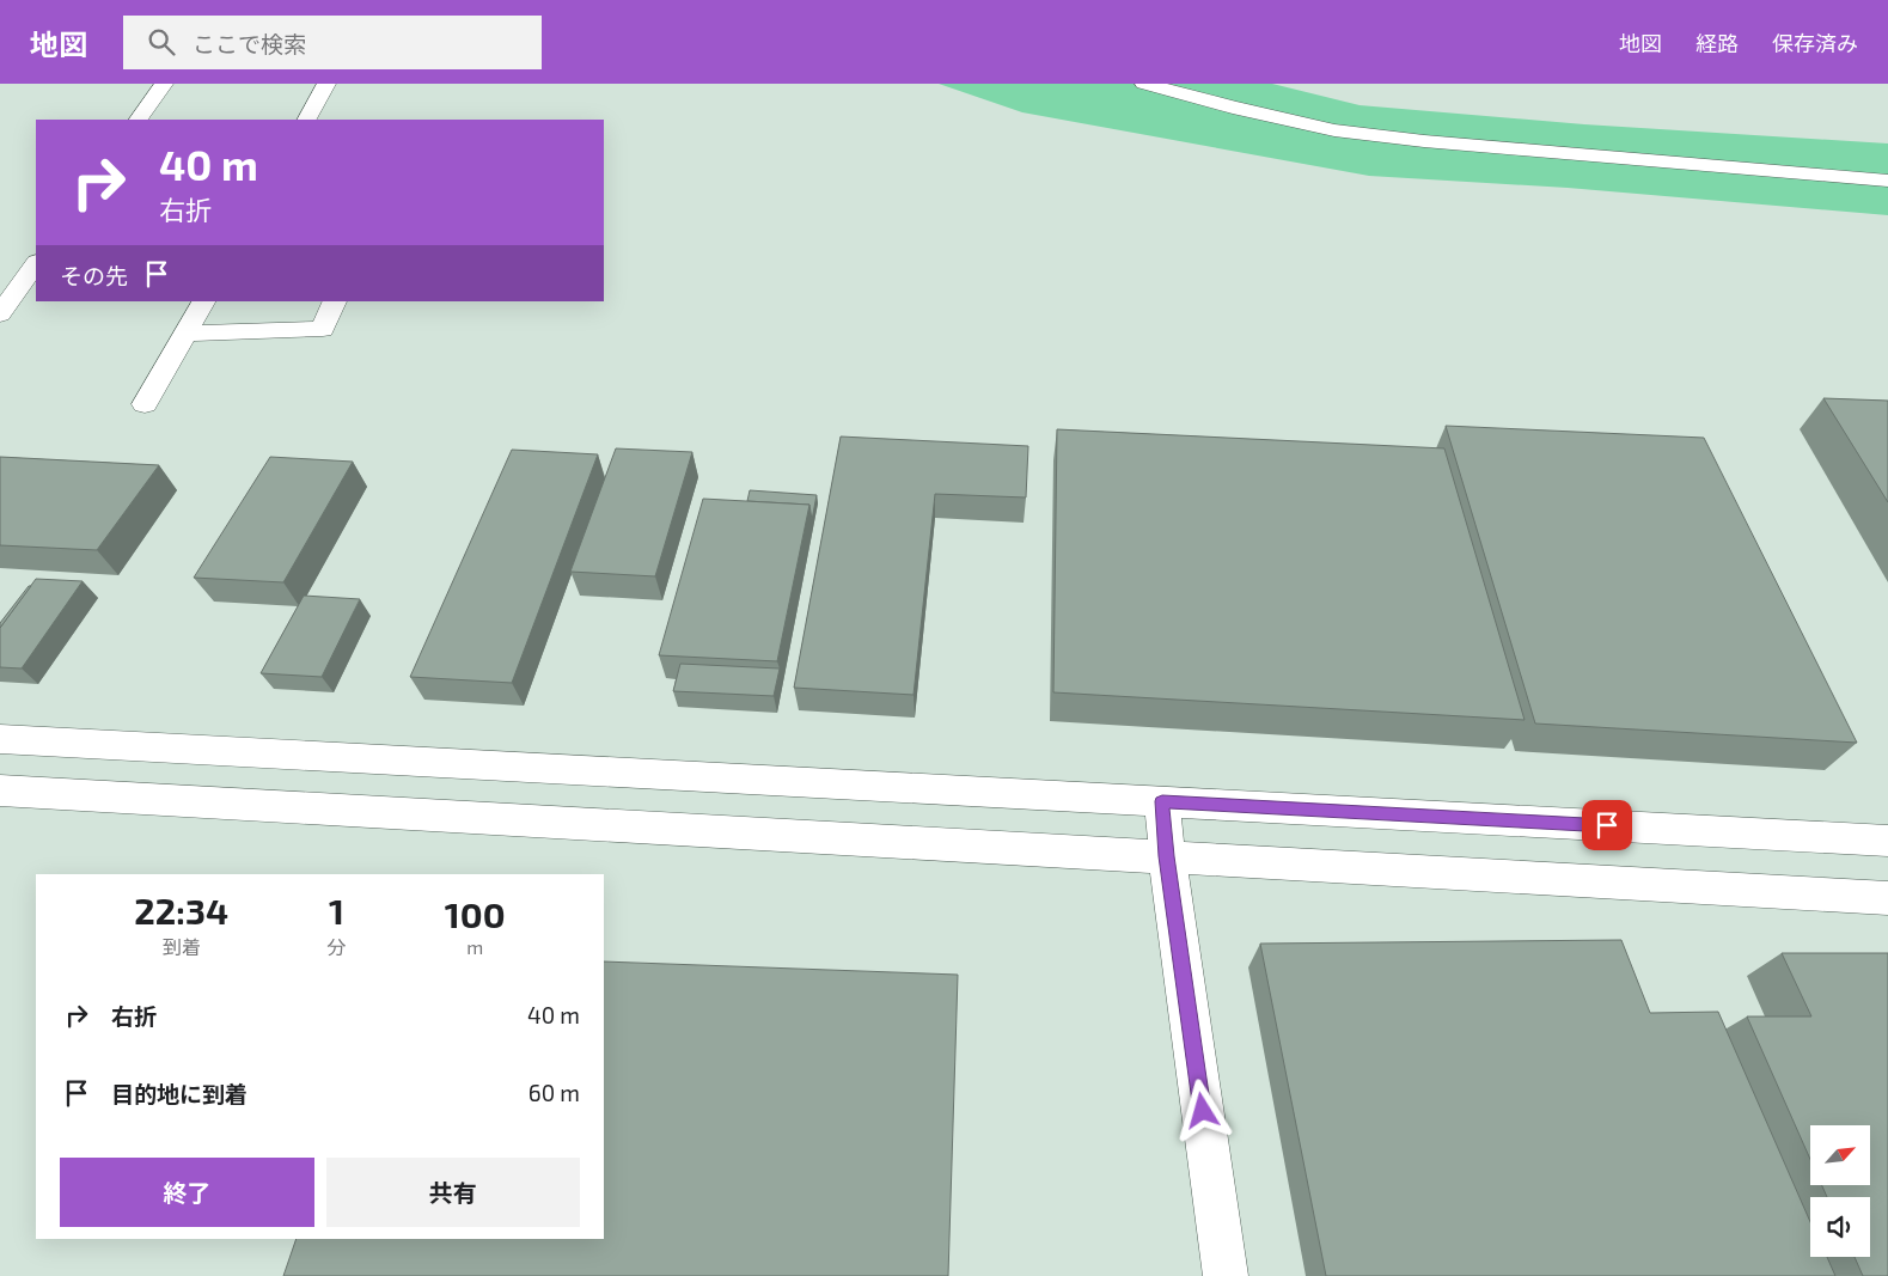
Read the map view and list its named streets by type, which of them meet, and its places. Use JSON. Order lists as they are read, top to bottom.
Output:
{
  "north": "top right",
  "page": {
    "header": "地図",
    "search": "ここで検索",
    "nav": ["地図", "経路", "保存済み"],
    "turn": ["40 m", "右折"],
    "then": "その先",
    "eta": [
      "22:34",
      "到着",
      "1",
      "分",
      "100",
      "m"
    ],
    "list": [
      {
        "name": "右折",
        "value": "40 m"
      },
      {
        "name": "目的地に到着",
        "value": "60 m"
      }
    ],
    "buttons": ["終了", "共有"]
  }
}
